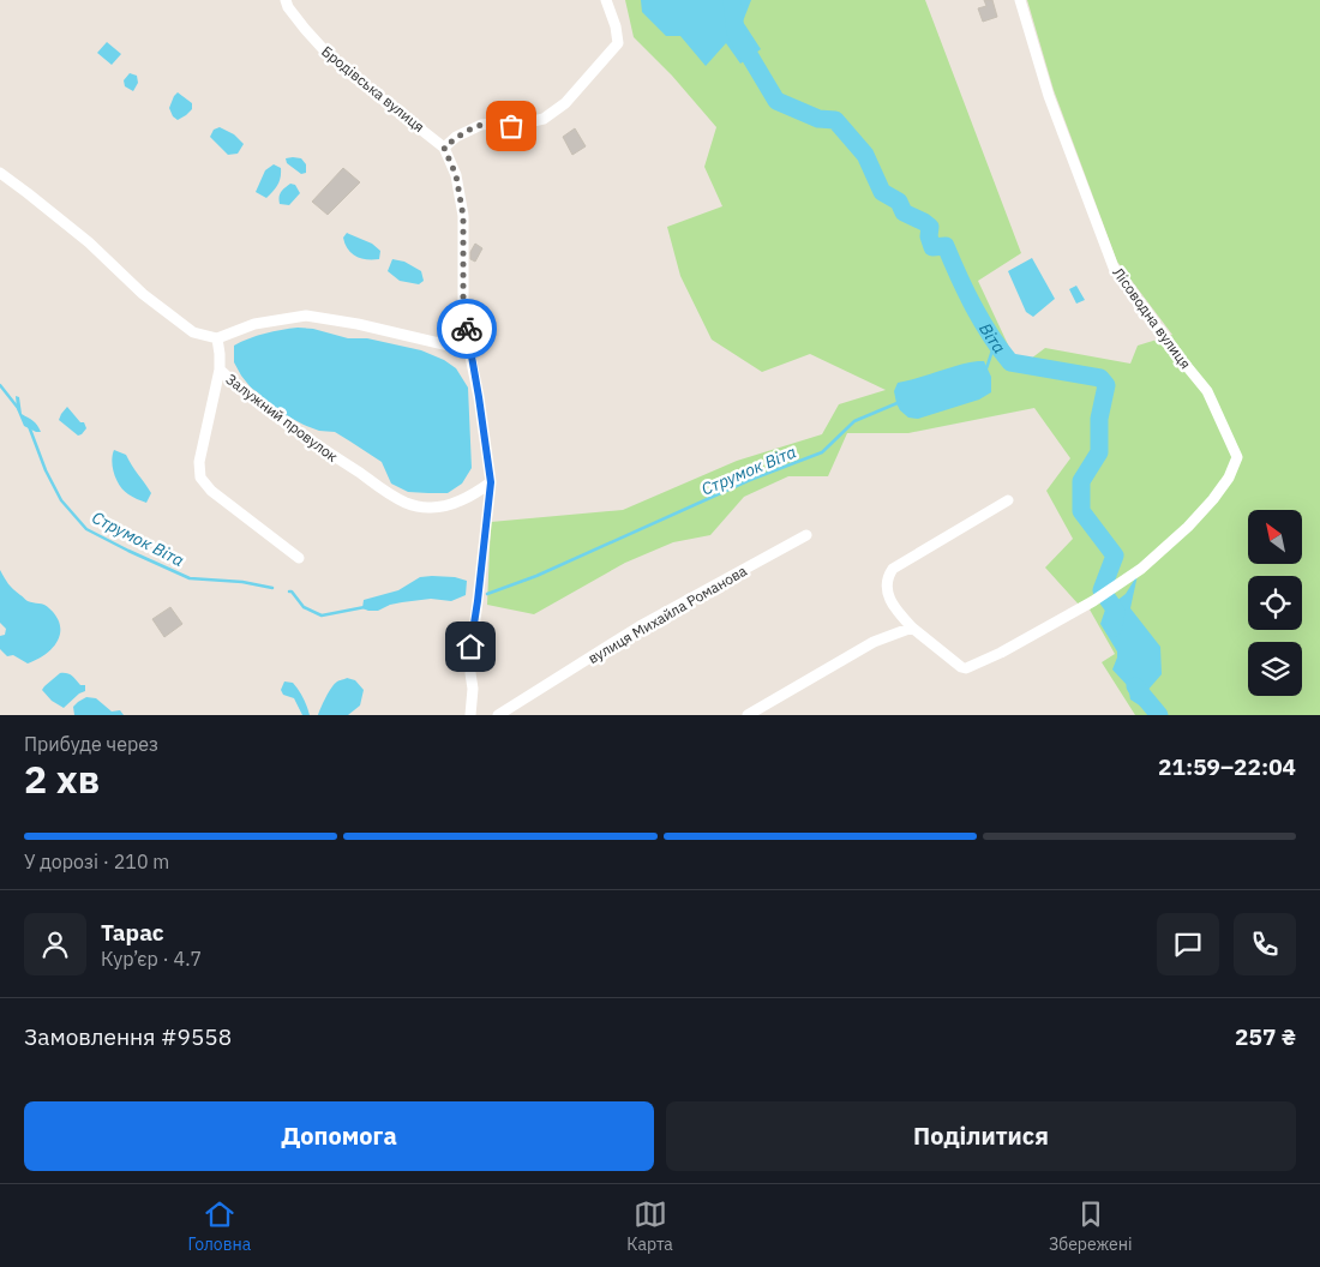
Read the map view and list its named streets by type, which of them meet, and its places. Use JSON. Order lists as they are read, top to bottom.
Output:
{
  "streets": {
    "street": [
      "Бродівська вулиця",
      "Лісоводна вулиця",
      "Залужний провулок",
      "вулиця Михайла Романова"
    ]
  },
  "crossings": [
    ["Бродівська вулиця", "Залужний провулок"]
  ],
  "water": ["Віта", "Струмок Віта"],
  "north": "top left",
  "page": {
    "heading": ["2 хв", "Прибуде через", "21:59–22:04"],
    "panel": [
      "Тарас",
      "Кур’єр · 4.7",
      "Замовлення #9558",
      "257 ₴"
    ],
    "bar": "У дорозі · 210 m",
    "buttons": ["Допомога", "Поділитися"],
    "tabs": ["Головна", "Карта", "Збережені"]
  }
}
